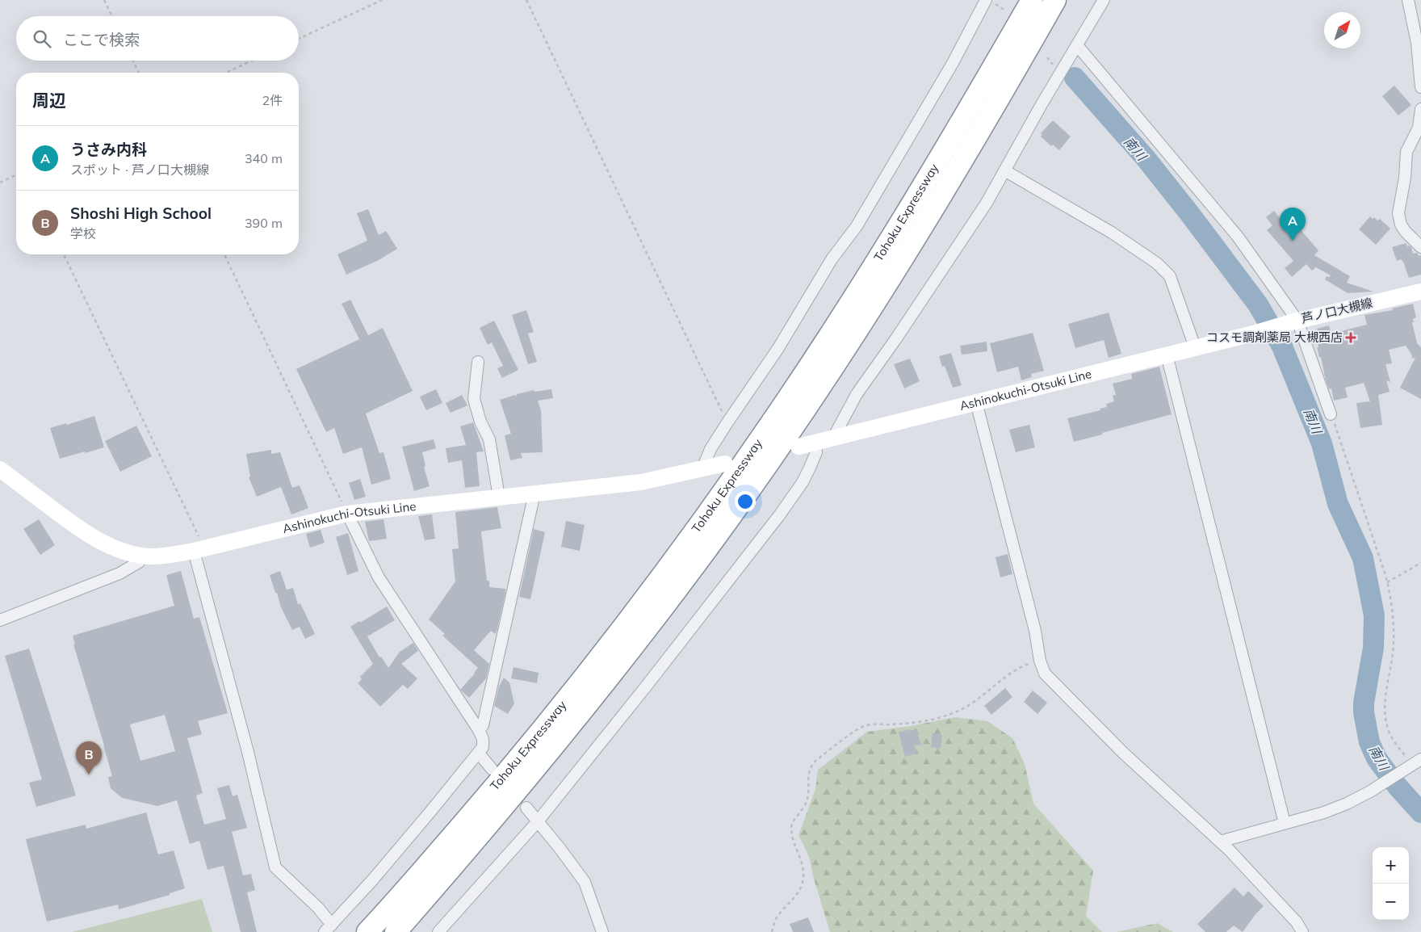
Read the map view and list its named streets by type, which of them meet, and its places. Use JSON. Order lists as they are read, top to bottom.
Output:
{
  "streets": {
    "highway": ["Tohoku Expressway"],
    "main road": ["芦ノ口大槻線", "Ashinokuchi-Otsuki Line"]
  },
  "crossings": [
    ["芦ノ口大槻線", "Ashinokuchi-Otsuki Line"]
  ],
  "water": ["南川"],
  "places": {
    "health": ["コスモ調剤薬局 大槻西店"]
  },
  "north": "top right",
  "page": {
    "search": "ここで検索",
    "heading": ["周辺", "2件"],
    "list": [
      {
        "mark": "A",
        "name": "うさみ内科",
        "note": "スポット · 芦ノ口大槻線",
        "value": "340 m"
      },
      {
        "mark": "B",
        "name": "Shoshi High School",
        "note": "学校",
        "value": "390 m"
      }
    ],
    "pins": ["A", "B"],
    "map_buttons": ["+", "−"]
  }
}
